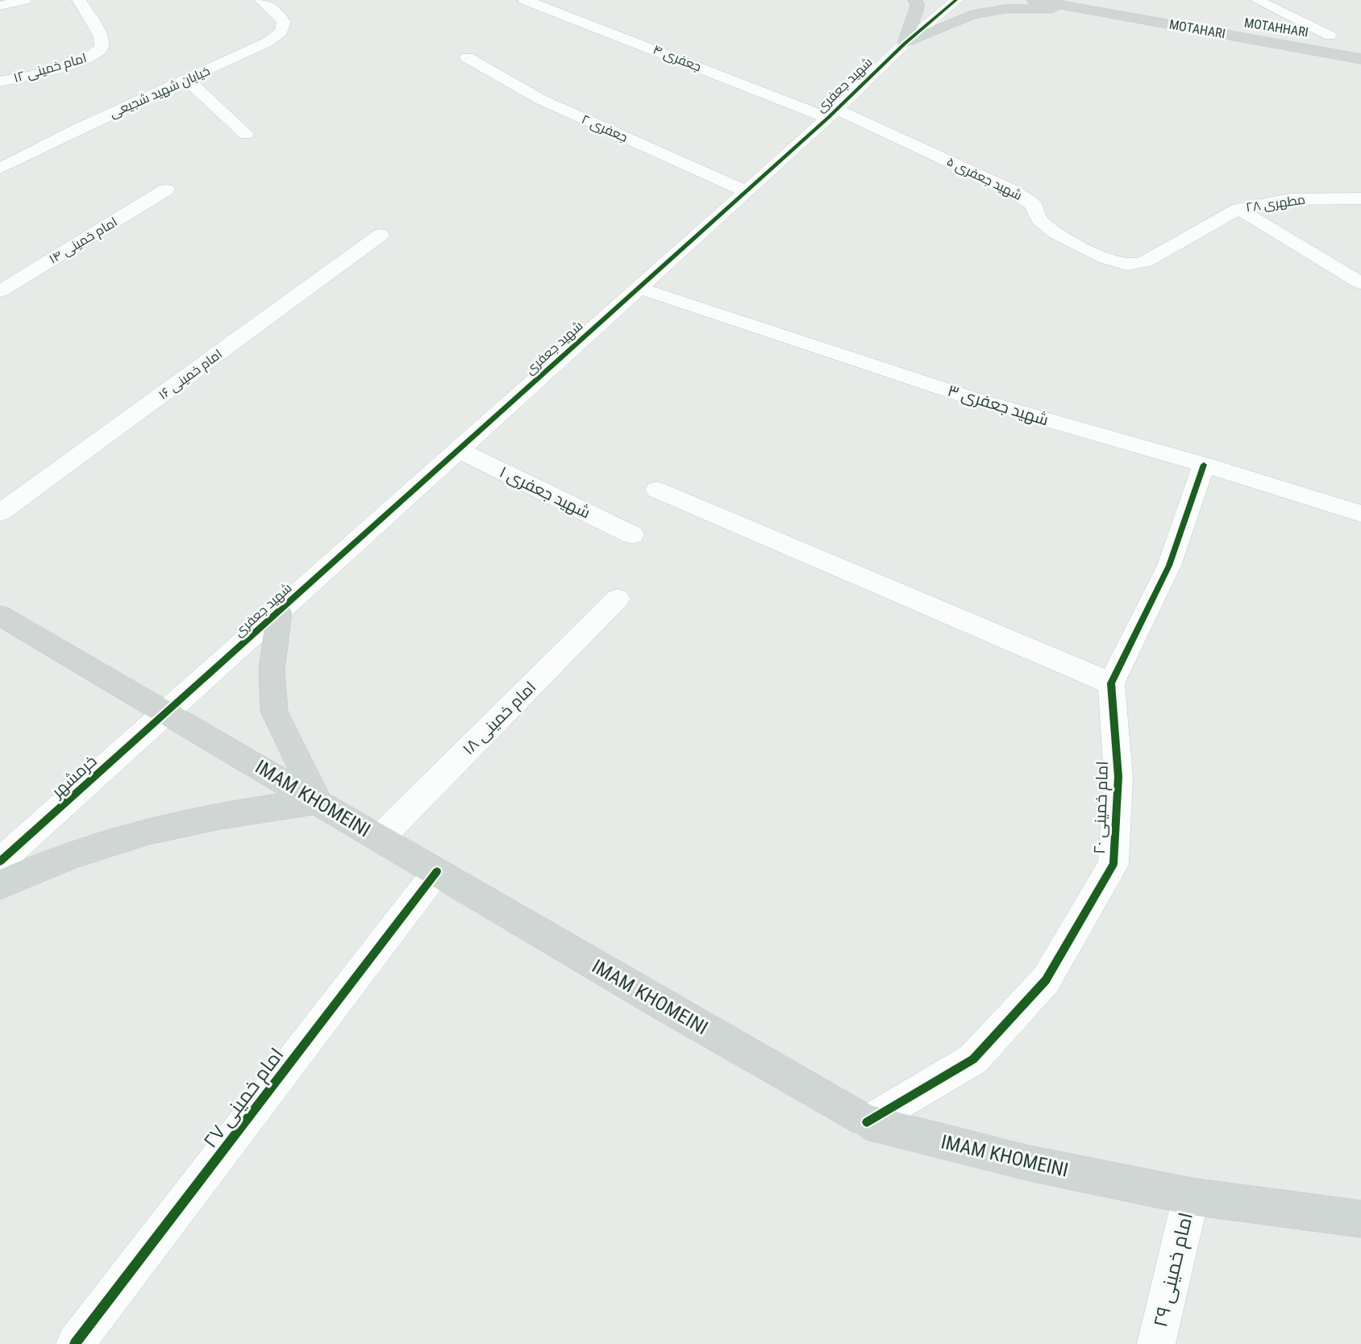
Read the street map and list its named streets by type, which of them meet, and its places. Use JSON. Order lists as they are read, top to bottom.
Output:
{
  "streets": {
    "main road": ["MOTAHHARI", "MOTAHARI", "IMAM KHOMEINI"],
    "street": [
      "جعفری ۴",
      "امام خمینی ۱۲",
      "شهید جعفری",
      "خیابان شهید شجیعی",
      "جعفری ۲",
      "شهید جعفری ۵",
      "مطهری ۲۸",
      "امام خمینی ۱۴",
      "امام خمینی ۱۶",
      "شهید جعفری ۳",
      "شهید جعفری ۱",
      "امام خمینی ۱۸",
      "خرمشهر",
      "امام خمینی ۲۰",
      "امام خمینی ۲۷",
      "امام خمینی ۲۹"
    ]
  },
  "crossings": [
    ["جعفری ۴", "شهید جعفری"],
    ["جعفری ۴", "شهید جعفری ۵"],
    ["شهید جعفری", "جعفری ۲"],
    ["شهید جعفری", "شهید جعفری ۵"],
    ["شهید جعفری", "شهید جعفری ۳"],
    ["شهید جعفری", "شهید جعفری ۱"],
    ["شهید جعفری", "خرمشهر"],
    ["شهید جعفری", "IMAM KHOMEINI"],
    ["شهید جعفری ۵", "مطهری ۲۸"],
    ["امام خمینی ۱۸", "IMAM KHOMEINI"],
    ["خرمشهر", "IMAM KHOMEINI"],
    ["IMAM KHOMEINI", "امام خمینی ۲۰"],
    ["IMAM KHOMEINI", "امام خمینی ۲۷"],
    ["IMAM KHOMEINI", "امام خمینی ۲۹"]
  ]
}
